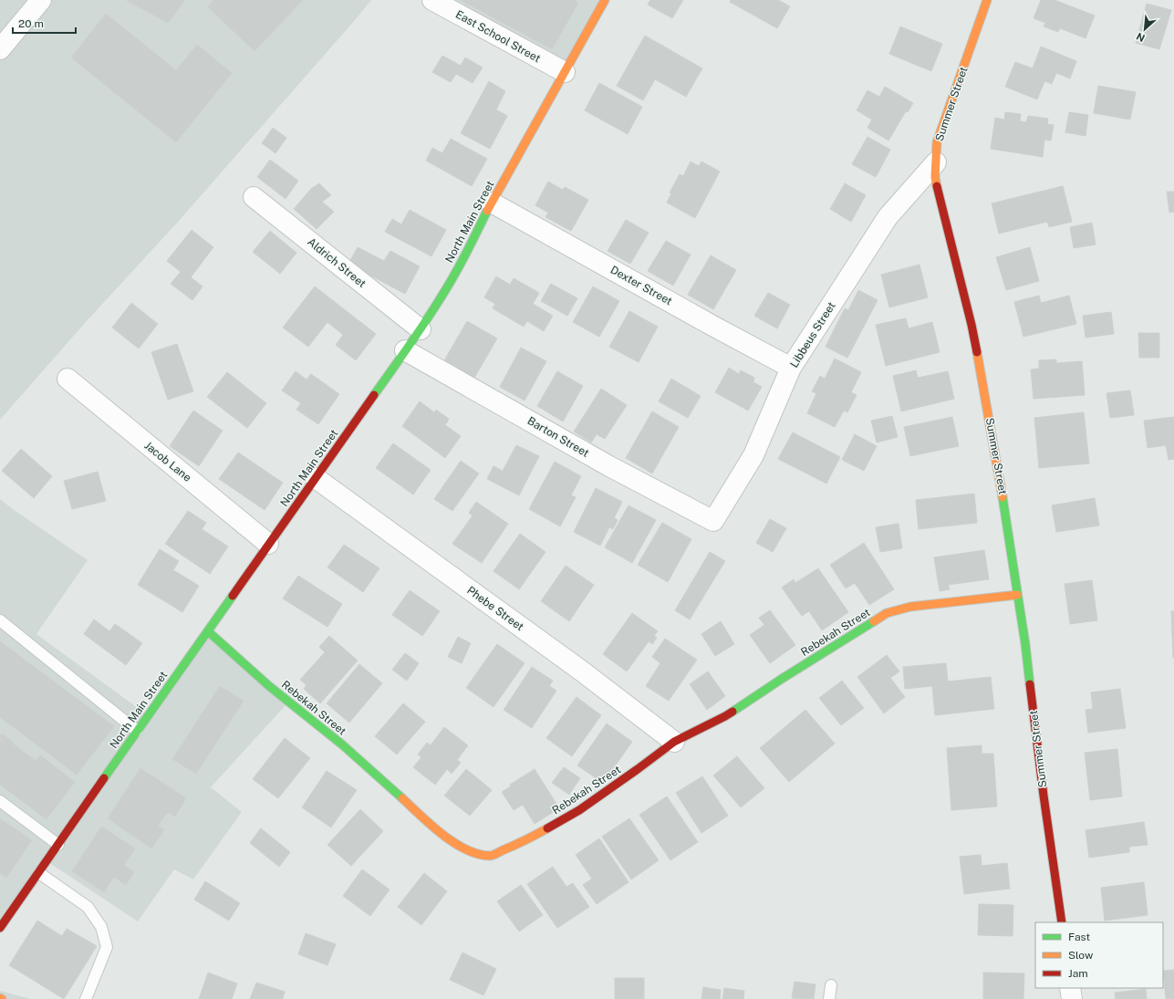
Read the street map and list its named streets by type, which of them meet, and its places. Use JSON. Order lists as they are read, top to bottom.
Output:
{
  "streets": {
    "street": [
      "East School Street",
      "Summer Street",
      "North Main Street",
      "Aldrich Street",
      "Dexter Street",
      "Libbeus Street",
      "Barton Street",
      "Jacob Lane",
      "Phebe Street",
      "Rebekah Street"
    ]
  },
  "crossings": [
    ["East School Street", "North Main Street"],
    ["Summer Street", "Libbeus Street"],
    ["Summer Street", "Rebekah Street"],
    ["North Main Street", "Aldrich Street"],
    ["North Main Street", "Dexter Street"],
    ["North Main Street", "Barton Street"],
    ["North Main Street", "Jacob Lane"],
    ["North Main Street", "Phebe Street"],
    ["North Main Street", "Rebekah Street"],
    ["Dexter Street", "Libbeus Street"],
    ["Libbeus Street", "Barton Street"],
    ["Phebe Street", "Rebekah Street"]
  ],
  "legend": ["Fast", "Slow", "Jam"],
  "scale_bar": "20 m",
  "north": "bottom left"
}
